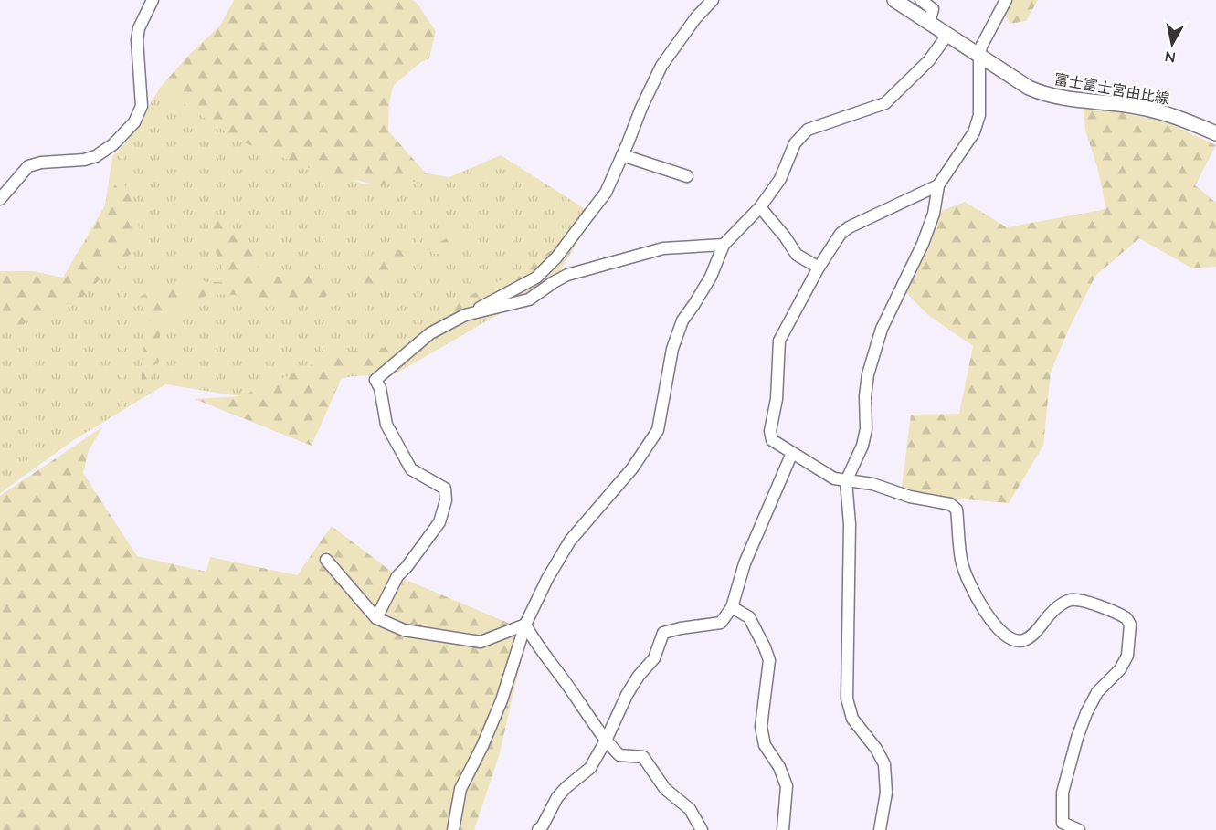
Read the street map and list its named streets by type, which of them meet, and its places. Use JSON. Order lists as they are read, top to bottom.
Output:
{
  "streets": {
    "main road": ["富士富士宮由比線"]
  },
  "north": "bottom"
}
